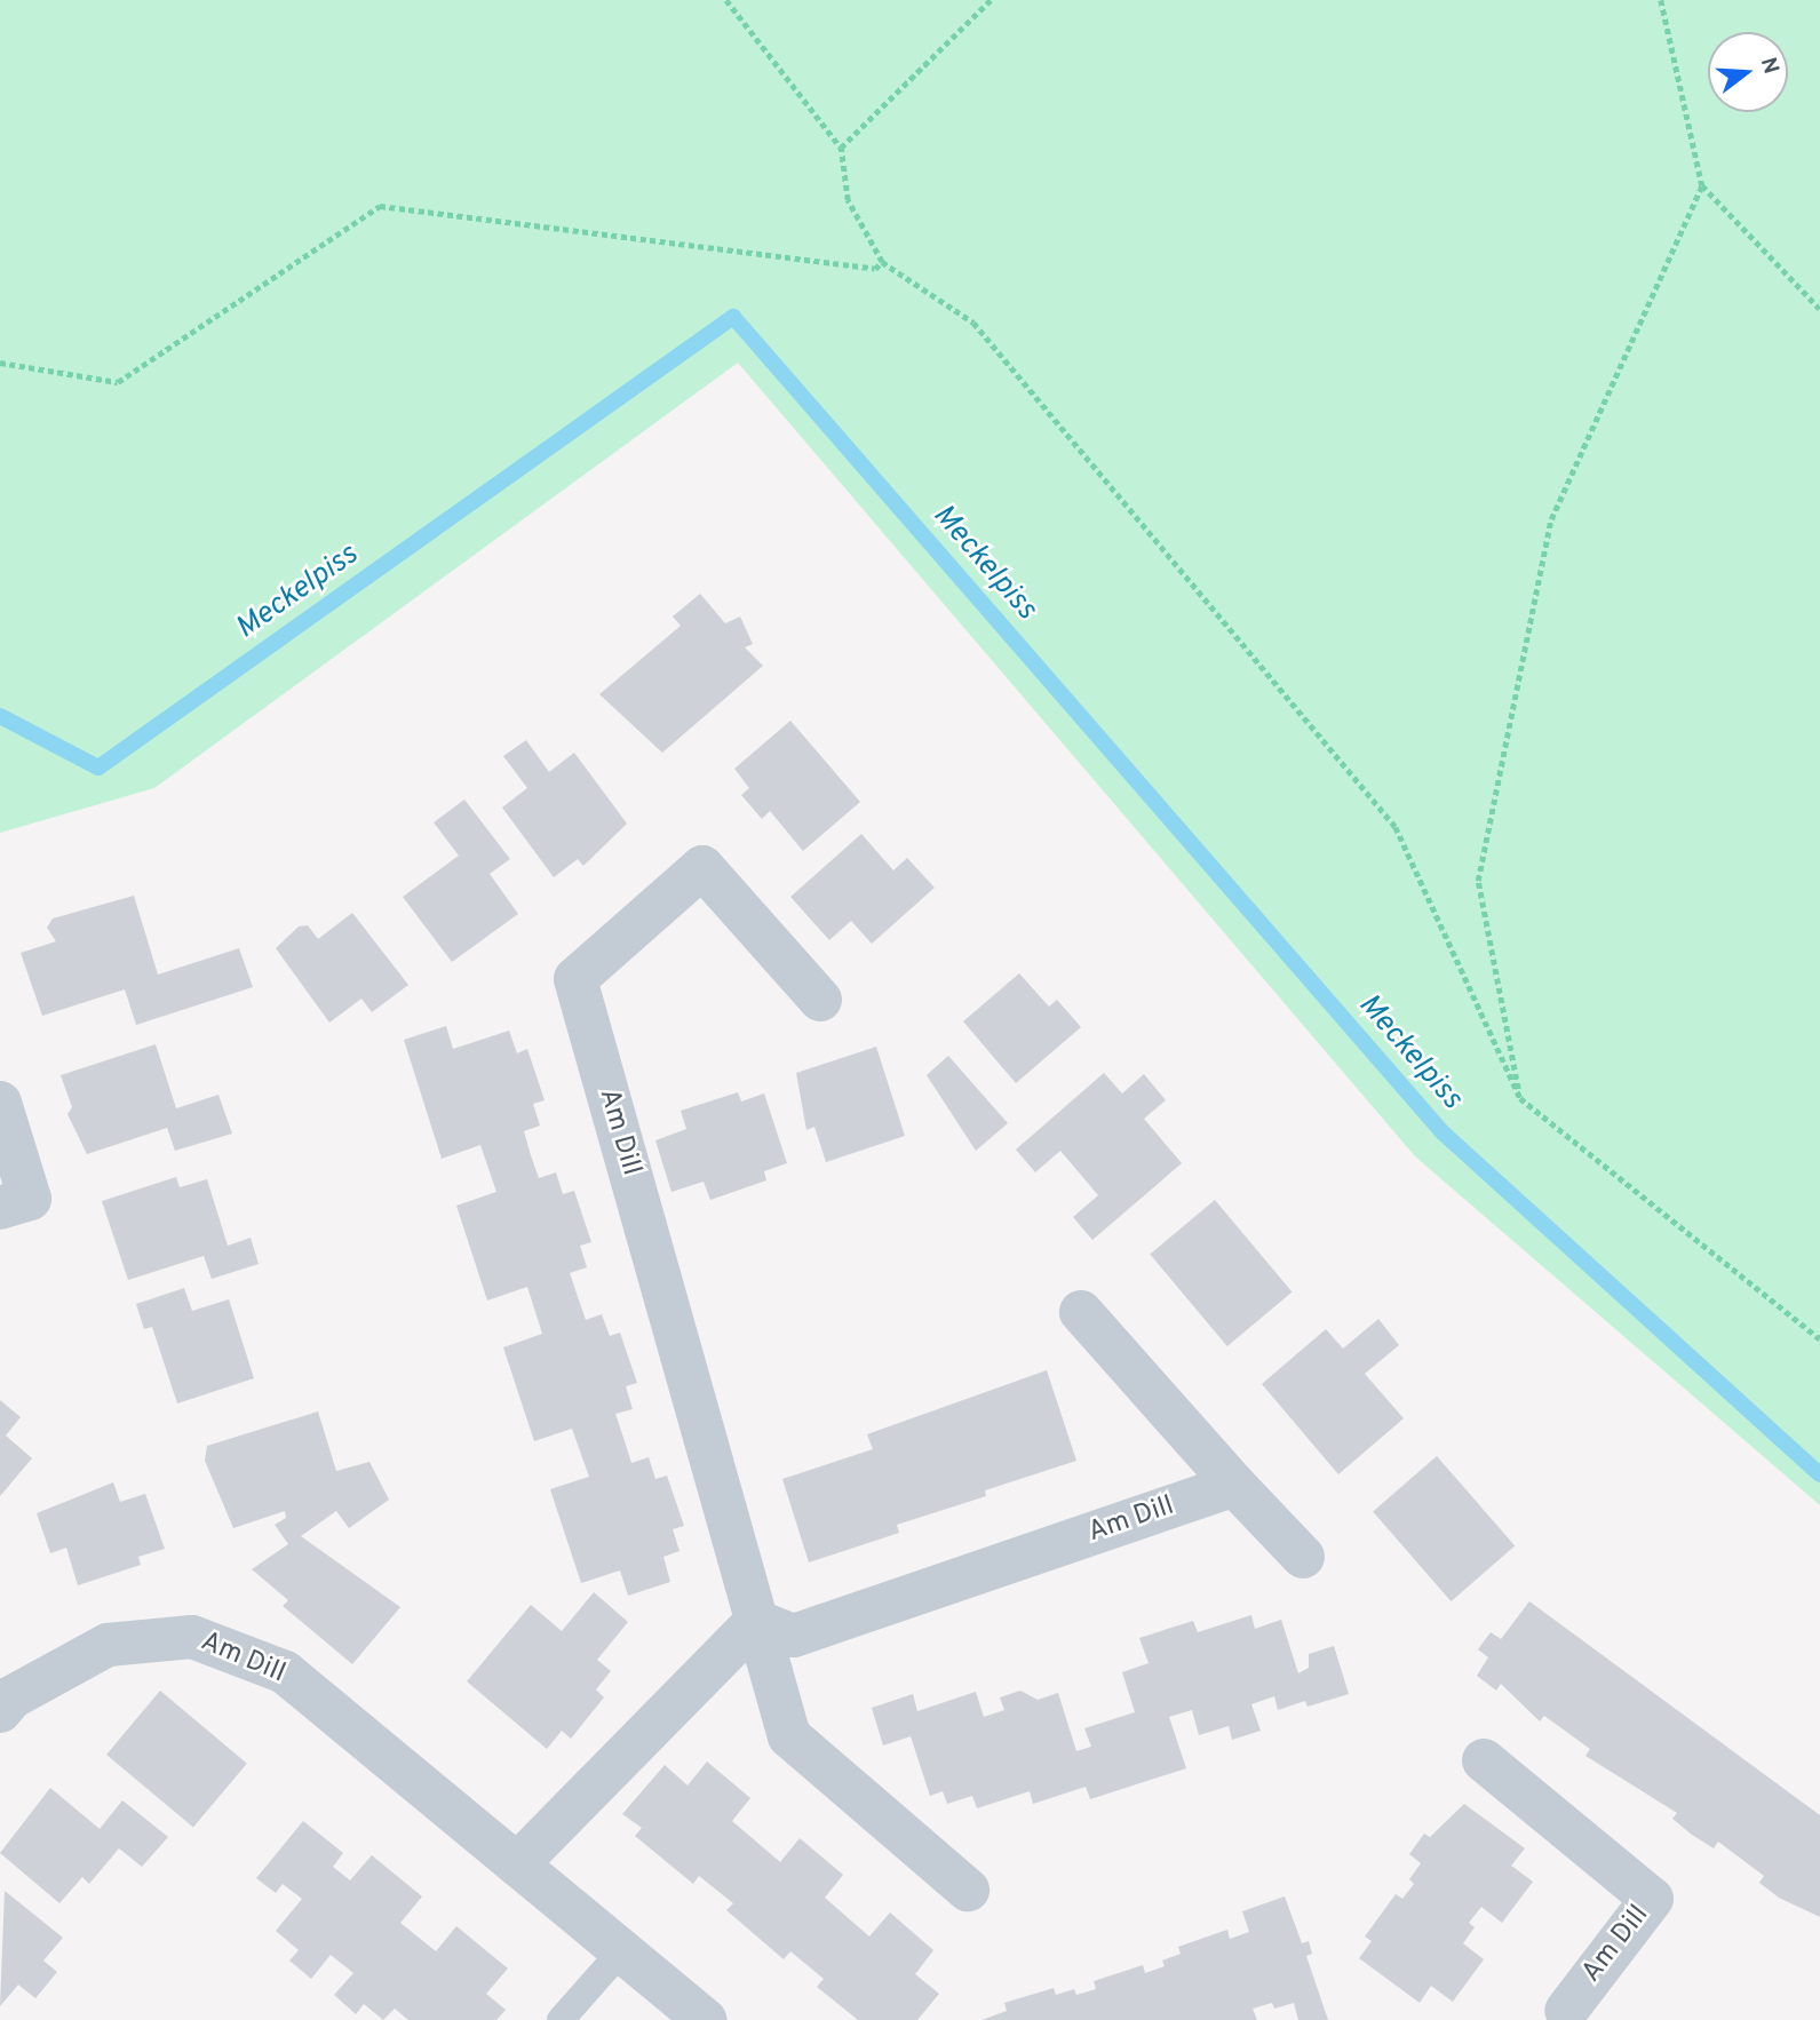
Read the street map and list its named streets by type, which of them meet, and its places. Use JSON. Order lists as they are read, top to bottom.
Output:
{
  "streets": {
    "street": ["Am Dill"]
  },
  "water": ["Meckelpiss"],
  "north": "right"
}
